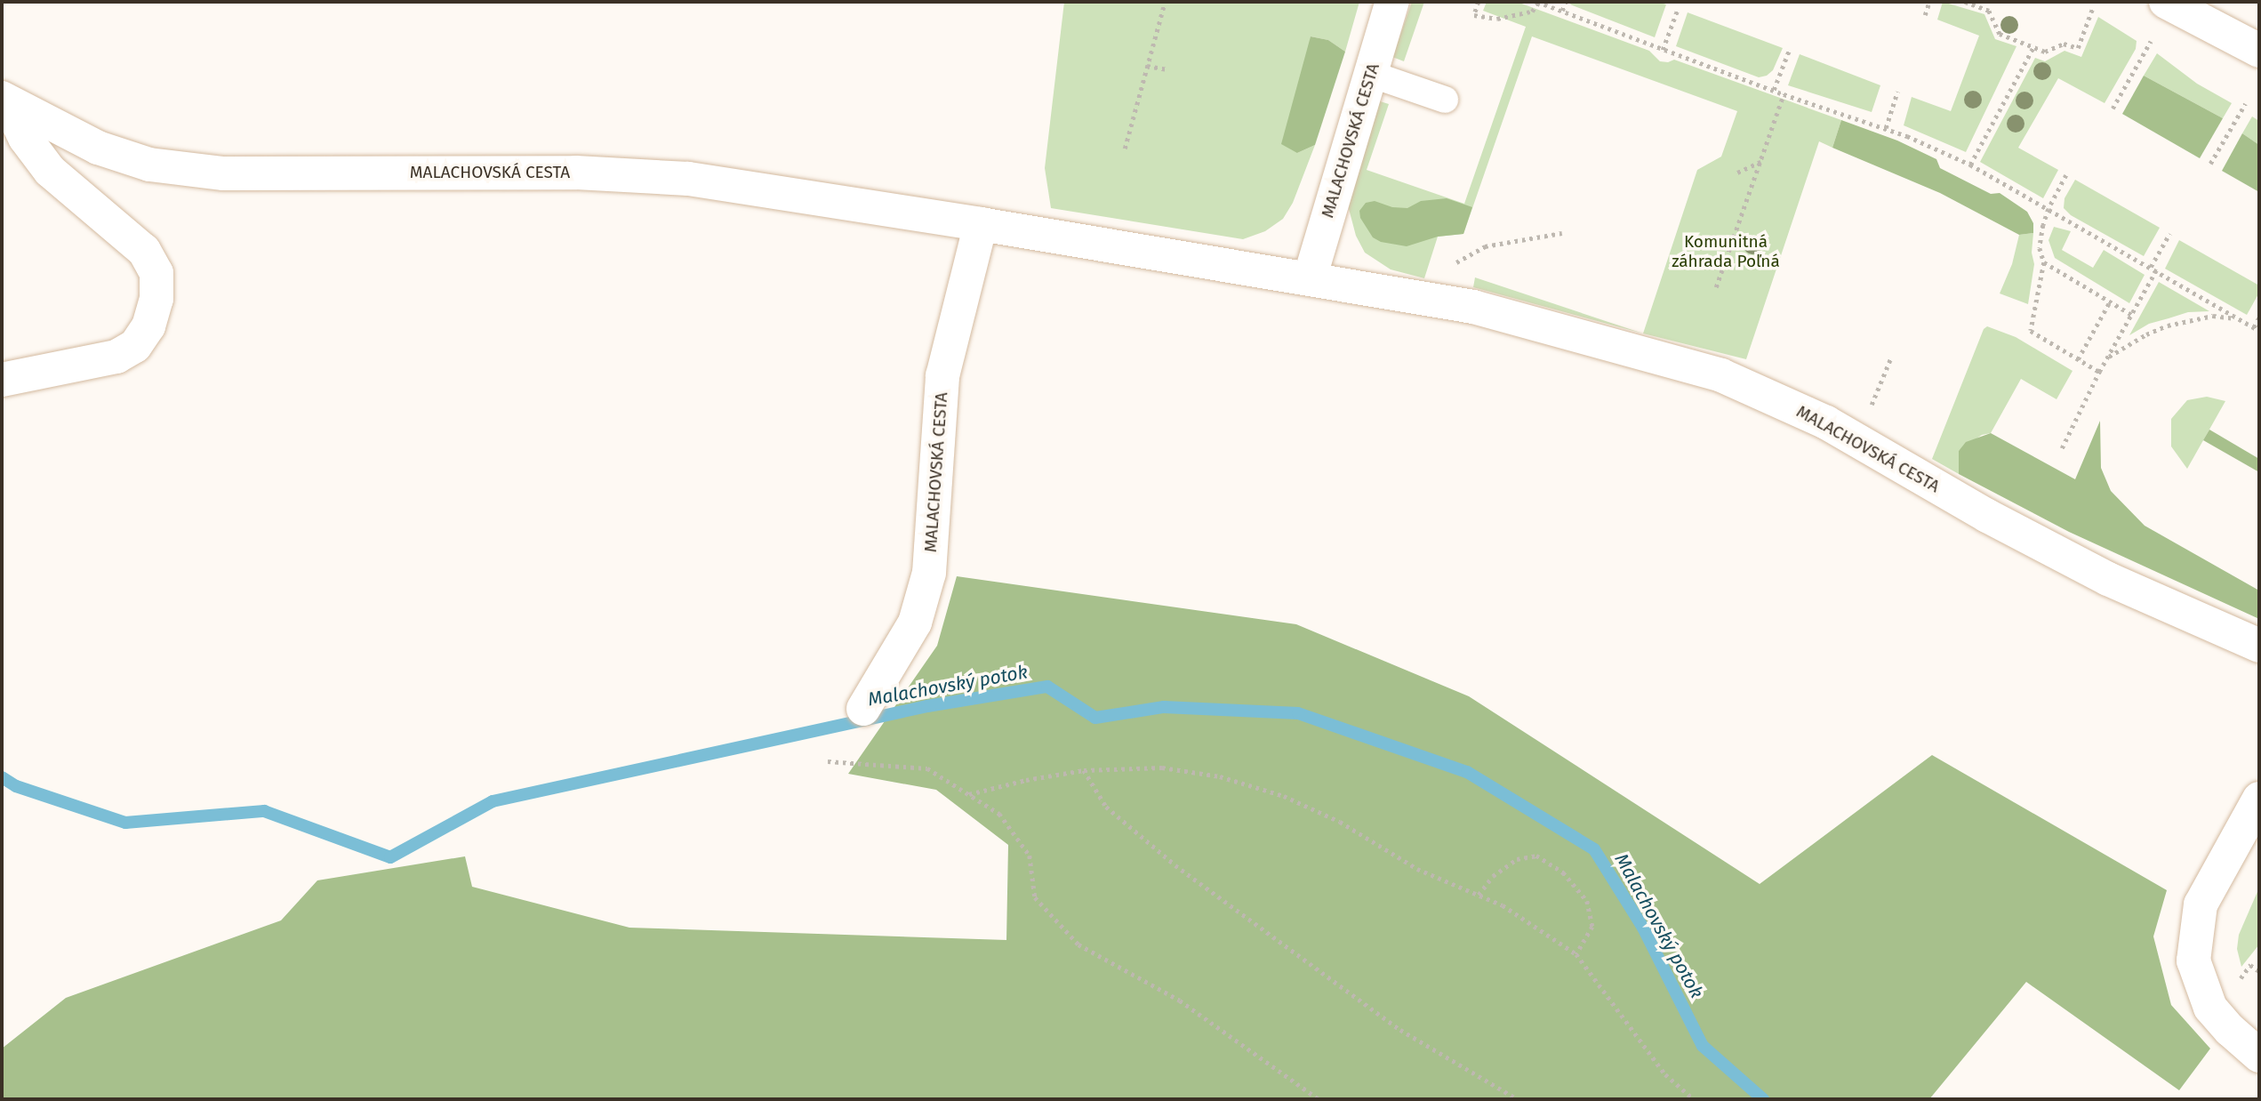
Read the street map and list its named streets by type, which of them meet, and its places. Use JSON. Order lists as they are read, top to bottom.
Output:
{
  "streets": {
    "street": ["MALACHOVSKÁ CESTA"]
  },
  "water": ["Malachovský potok"],
  "parks": ["Komunitná záhrada Poľná"]
}
